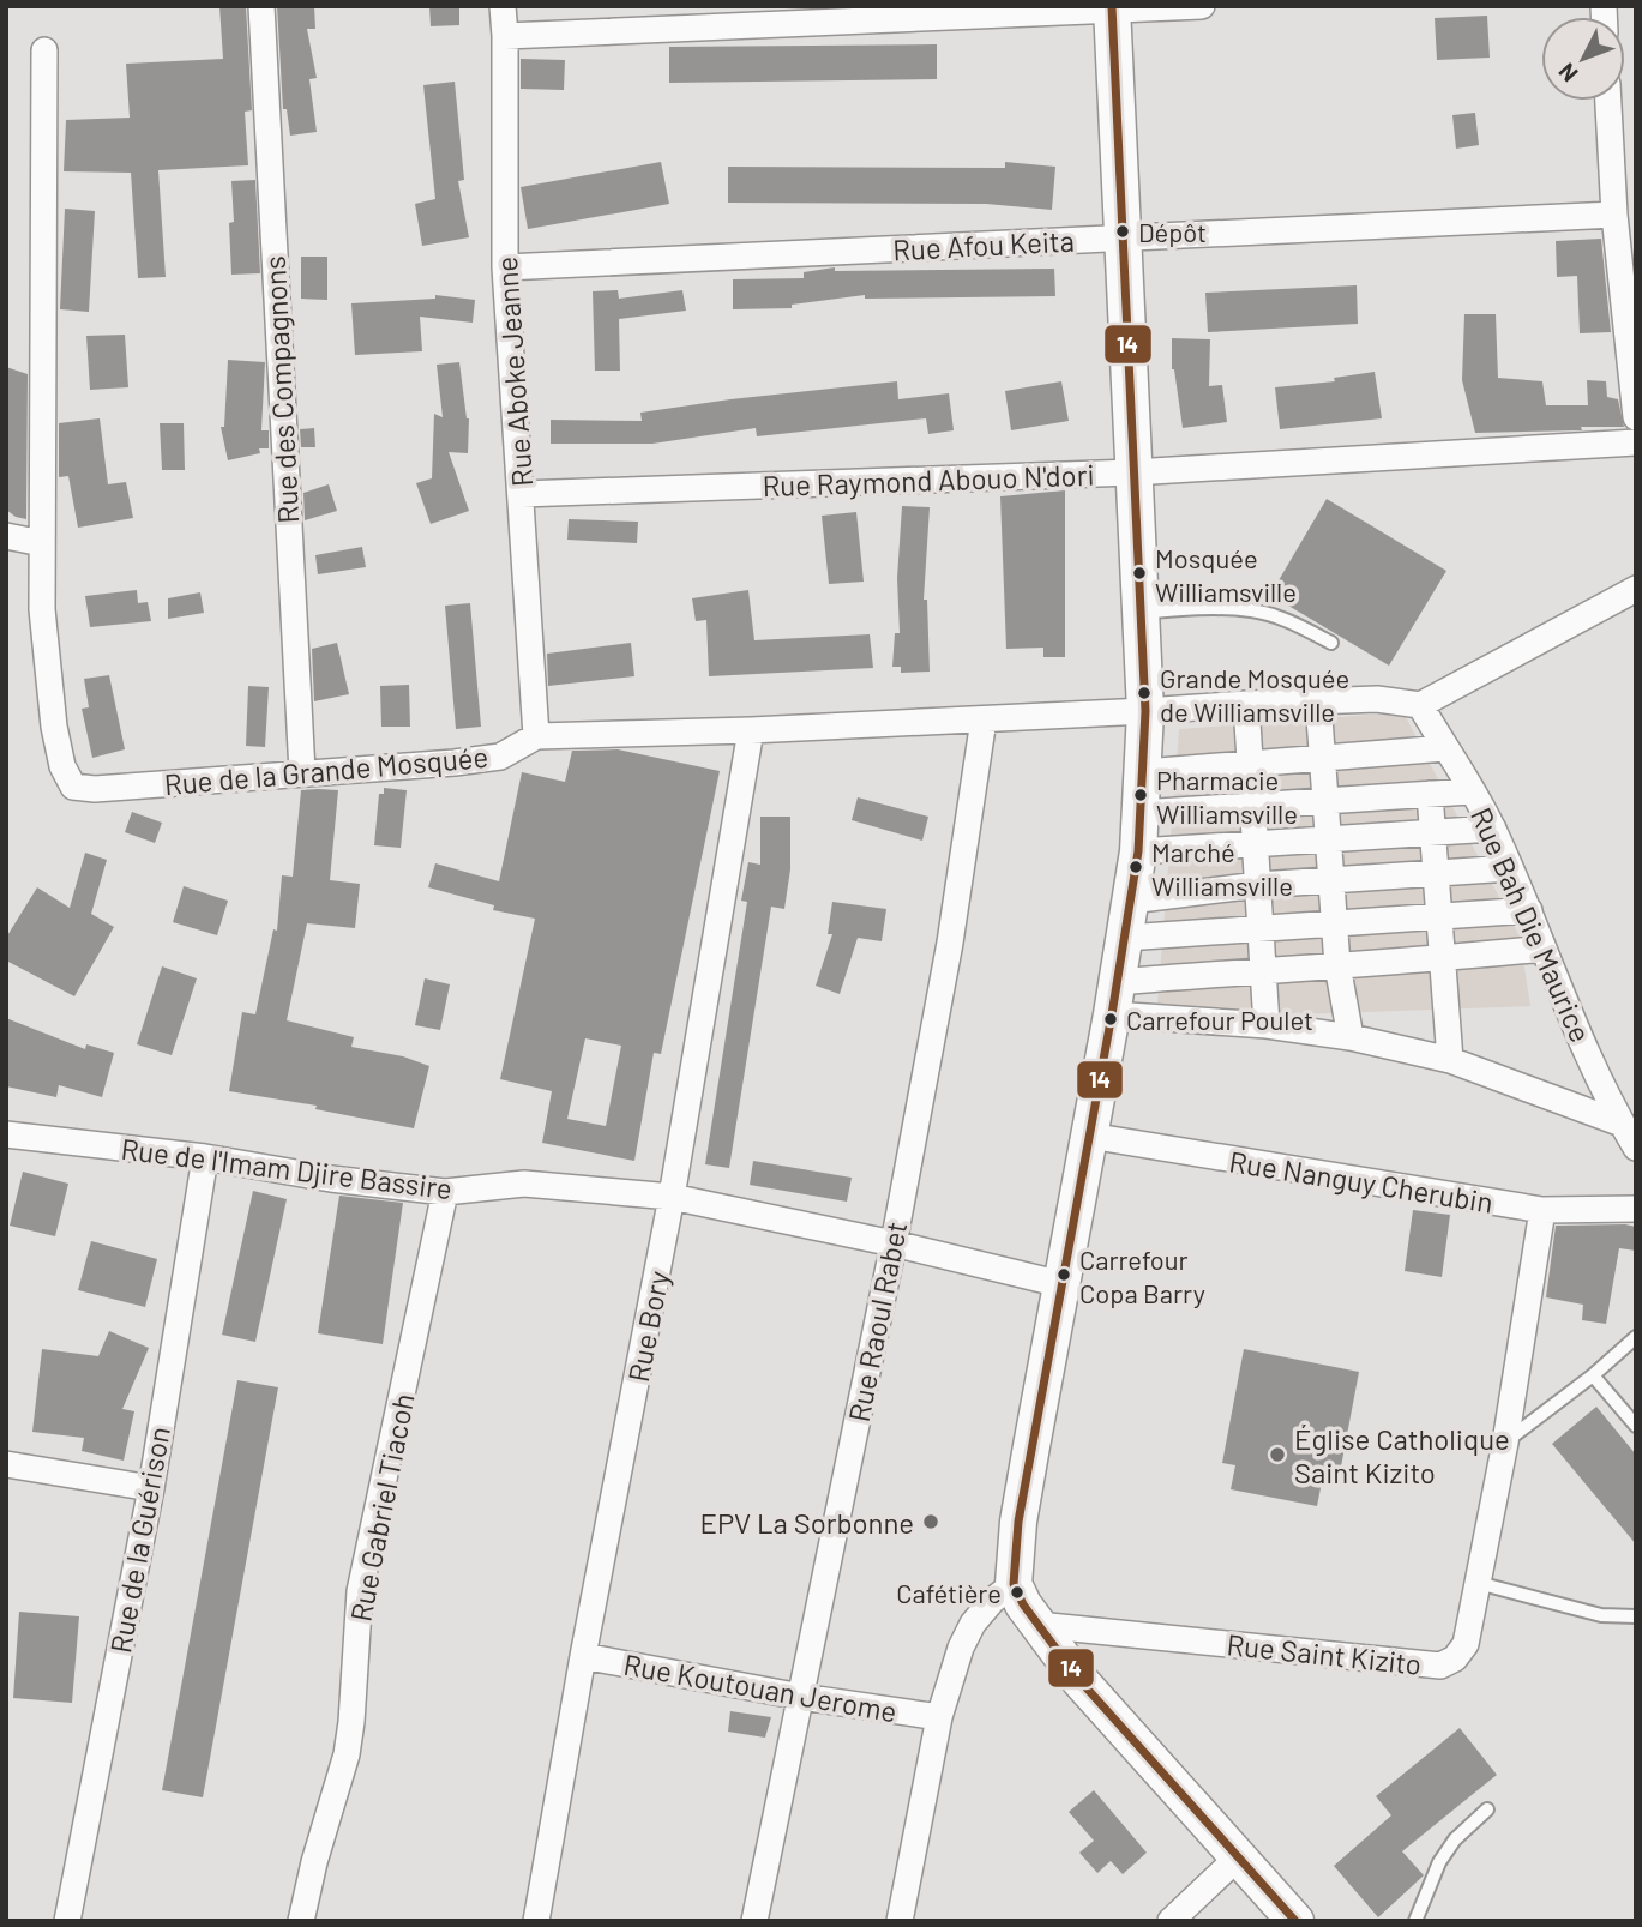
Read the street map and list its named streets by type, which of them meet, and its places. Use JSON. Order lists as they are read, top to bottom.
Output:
{
  "streets": {
    "street": [
      "Rue Afou Keita",
      "Rue Aboke Jeanne",
      "Rue des Compagnons",
      "Rue Raymond Abouo N'dori",
      "Rue de la Grande Mosquée",
      "Rue Bah Die Maurice",
      "Rue de l'Imam Djire Bassire",
      "Rue Nanguy Cherubin",
      "Rue Raoul Rabet",
      "Rue Bory",
      "Rue Gabriel Tiacoh",
      "Rue de la Guérison",
      "Rue Saint Kizito",
      "Rue Koutouan Jerome"
    ]
  },
  "crossings": [
    ["Rue Afou Keita", "Rue Aboke Jeanne"],
    ["Rue Aboke Jeanne", "Rue Raymond Abouo N'dori"],
    ["Rue Aboke Jeanne", "Rue de la Grande Mosquée"],
    ["Rue des Compagnons", "Rue de la Grande Mosquée"],
    ["Rue de la Grande Mosquée", "Rue Bah Die Maurice"],
    ["Rue de la Grande Mosquée", "Rue Raoul Rabet"],
    ["Rue de la Grande Mosquée", "Rue Bory"],
    ["Rue de l'Imam Djire Bassire", "Rue Raoul Rabet"],
    ["Rue de l'Imam Djire Bassire", "Rue Bory"],
    ["Rue de l'Imam Djire Bassire", "Rue Gabriel Tiacoh"],
    ["Rue de l'Imam Djire Bassire", "Rue de la Guérison"],
    ["Rue Nanguy Cherubin", "Rue Saint Kizito"],
    ["Rue Raoul Rabet", "Rue Koutouan Jerome"],
    ["Rue Bory", "Rue Koutouan Jerome"]
  ],
  "places": [
    "Dépôt",
    "Mosquée Williamsville",
    "Grande Mosquée de Williamsville",
    "Pharmacie Williamsville",
    "Marché Williamsville",
    "Carrefour Poulet",
    "Carrefour Copa Barry",
    "Église Catholique Saint Kizito",
    "EPV La Sorbonne",
    "Cafétière"
  ],
  "lines": ["transit line 14"],
  "north": "bottom left"
}
